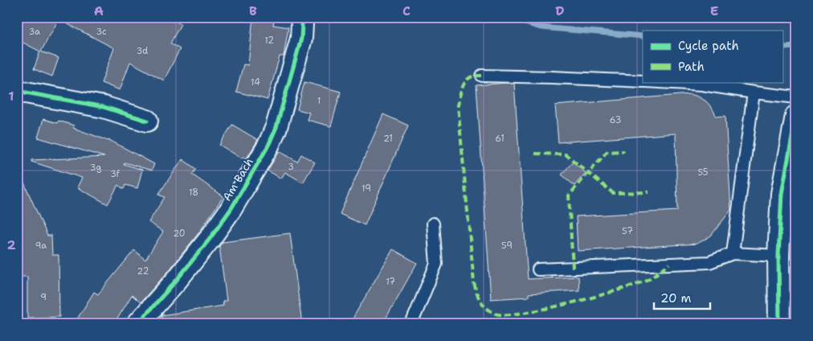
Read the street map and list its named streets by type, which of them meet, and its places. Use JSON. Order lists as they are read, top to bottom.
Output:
{
  "streets": {
    "street": ["Am Bach"]
  },
  "house_numbers": [
    "3a",
    "3c",
    "12",
    "3d",
    "14",
    "1",
    "63",
    "21",
    "61",
    "3",
    "3g",
    "55",
    "3f",
    "19",
    "18",
    "57",
    "20",
    "9a",
    "59",
    "22",
    "17",
    "9"
  ],
  "legend": ["Cycle path", "Path"],
  "scale_bar": "20 m",
  "grid": {
    "columns": [
      "A",
      "B",
      "C",
      "D",
      "E"
    ],
    "rows": ["1", "2"]
  }
}
